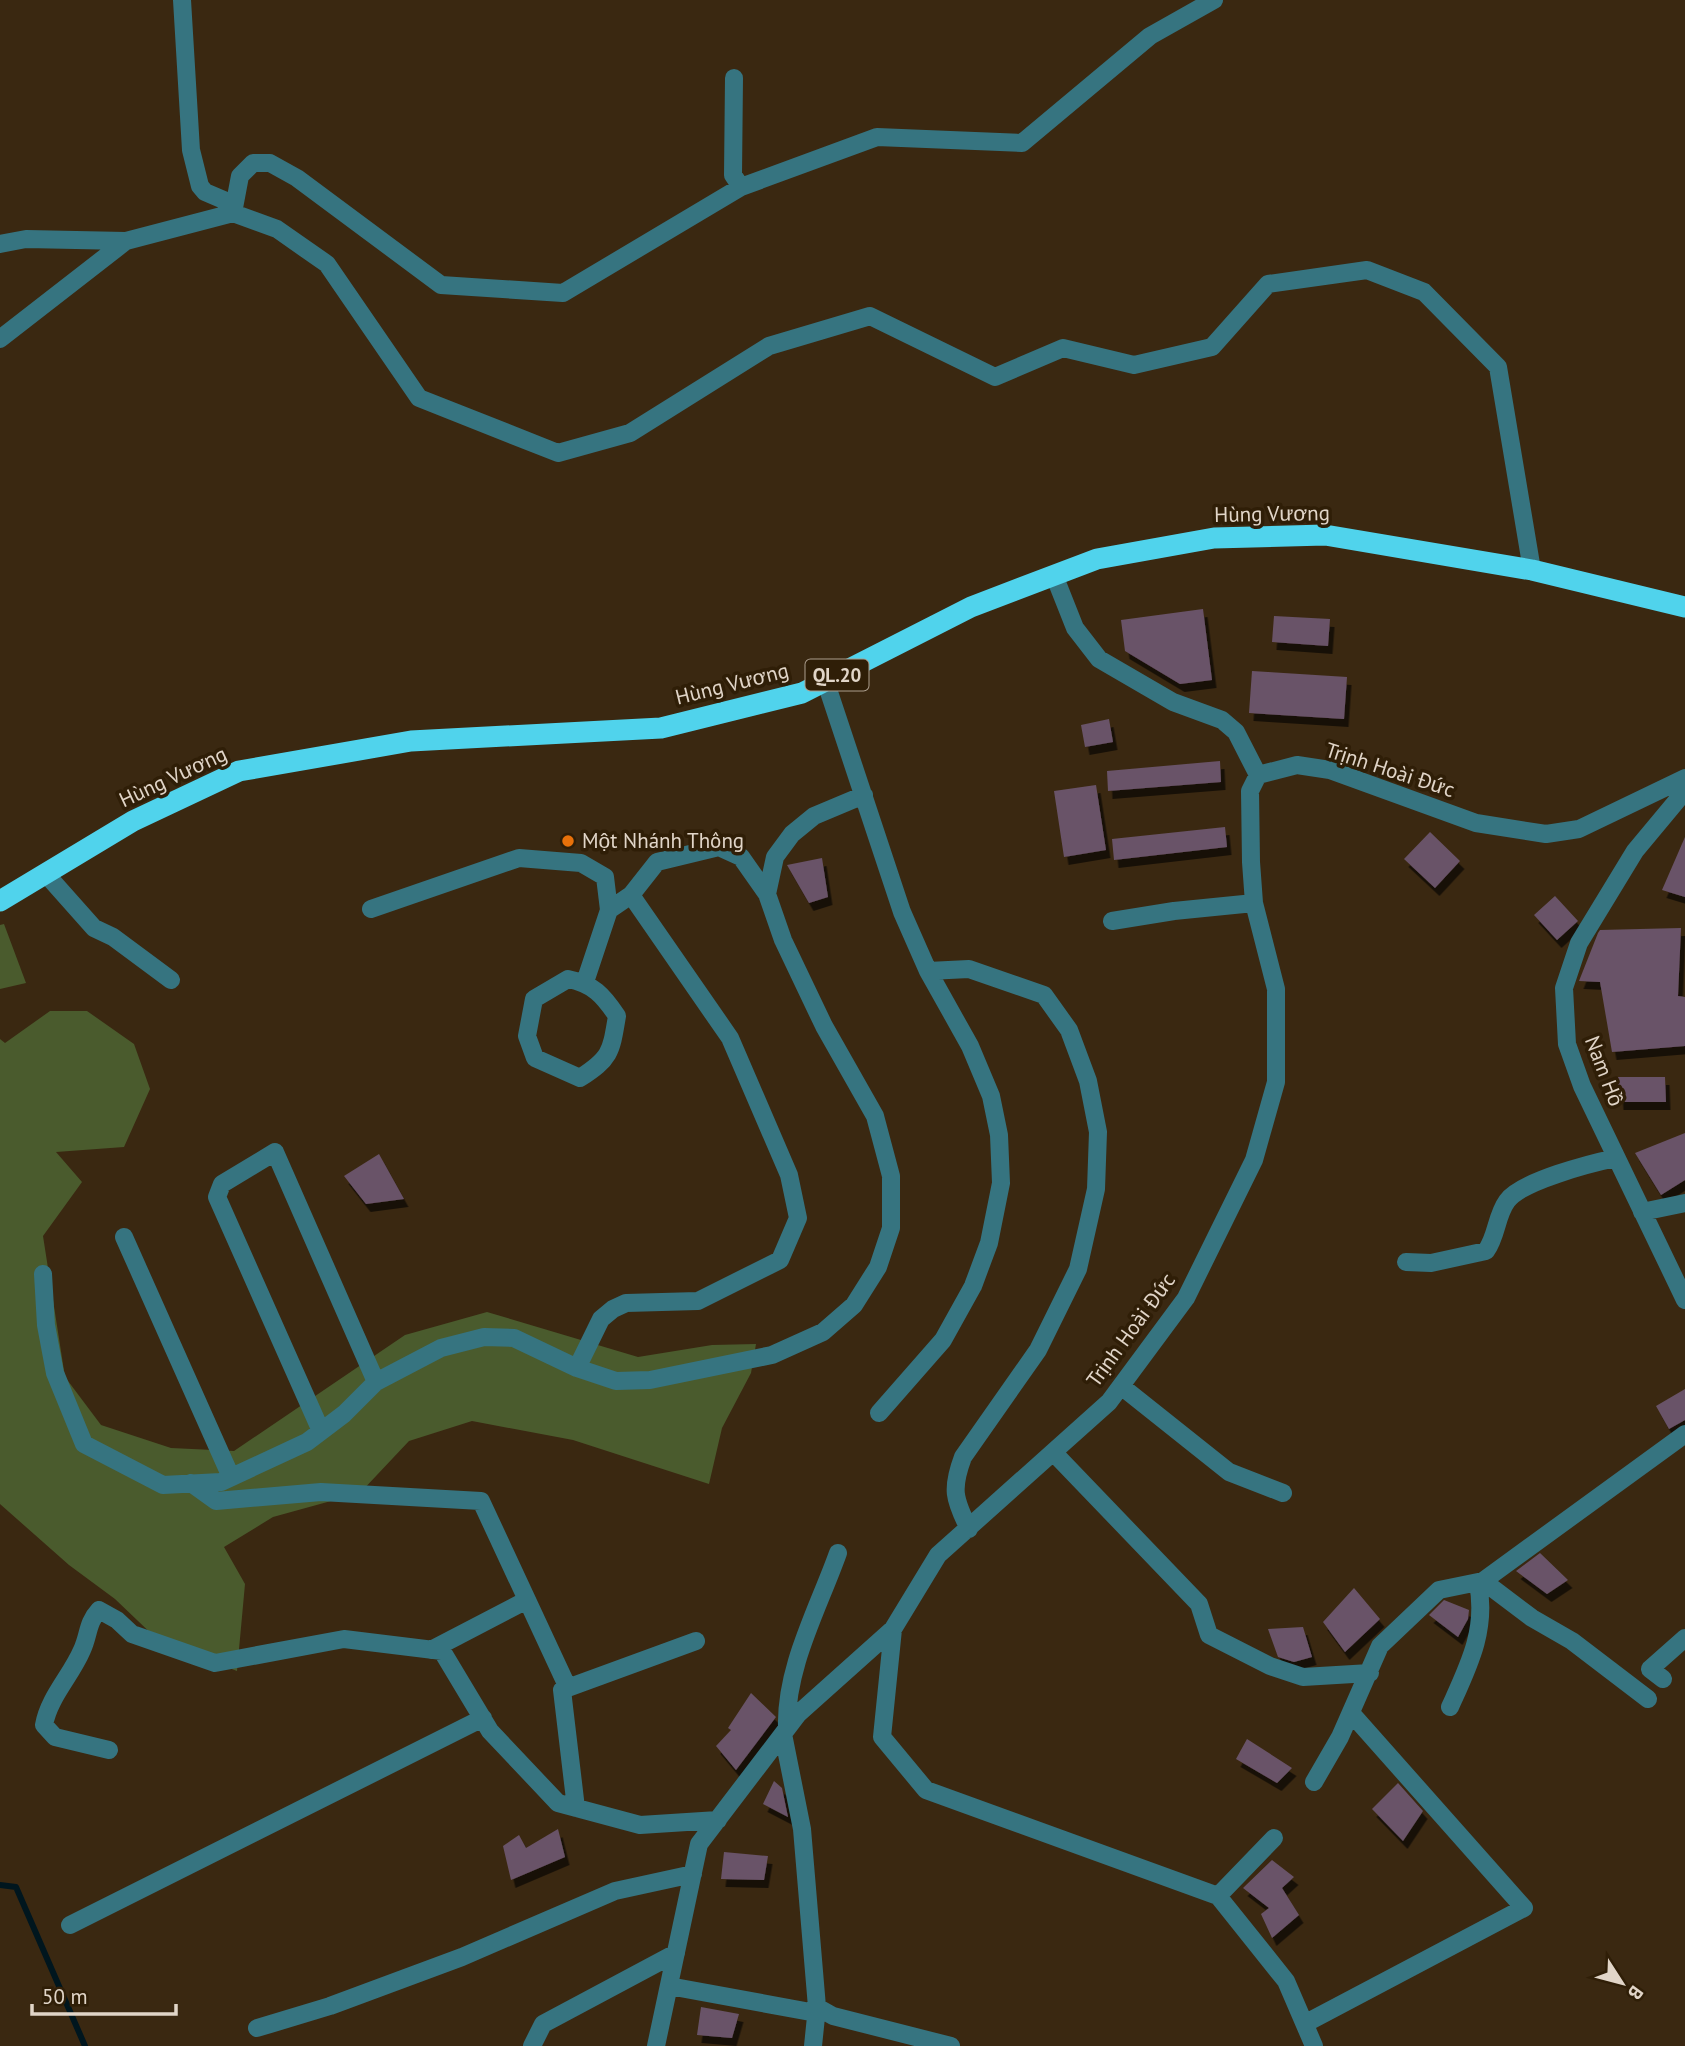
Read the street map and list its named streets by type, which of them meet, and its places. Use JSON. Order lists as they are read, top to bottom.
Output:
{
  "streets": {
    "highway": ["Hùng Vương", "QL.20"],
    "street": ["Trịnh Hoài Đức", "Nam Hồ"]
  },
  "places": ["Một Nhánh Thông"],
  "scale_bar": "50 m",
  "north": "bottom right"
}
